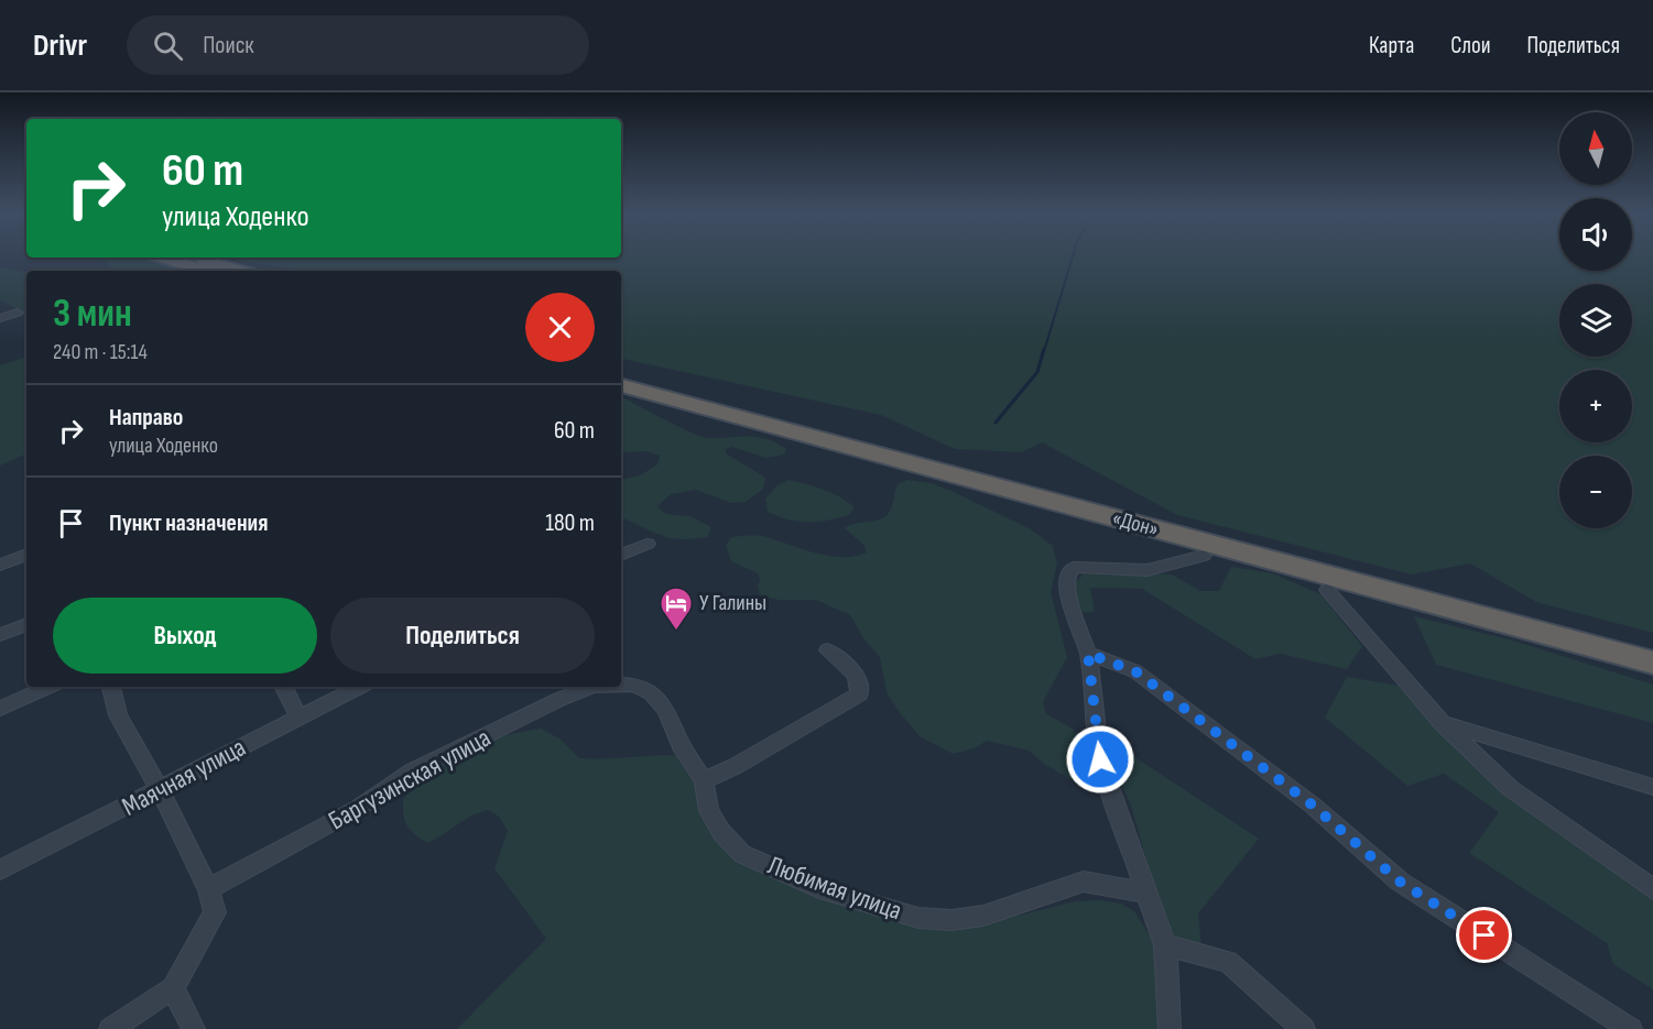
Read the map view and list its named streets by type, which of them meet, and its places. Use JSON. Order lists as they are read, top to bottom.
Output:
{
  "streets": {
    "highway": ["«Дон»"],
    "street": ["Маячная улица", "Баргузинская улица", "Любимая улица"]
  },
  "places": {
    "hotel": ["У Галины"]
  },
  "north": "top",
  "page": {
    "header": "Drivr",
    "search": "Поиск",
    "nav": ["Карта", "Слои", "Поделиться"],
    "map_buttons": ["+", "−"],
    "turn": ["60 m", "улица Ходенко"],
    "heading": ["3 мин", "240 m · 15:14"],
    "list": [
      {
        "name": "Направо",
        "note": "улица Ходенко",
        "value": "60 m"
      },
      {
        "name": "Пункт назначения",
        "value": "180 m"
      }
    ],
    "buttons": ["Выход", "Поделиться"]
  }
}
